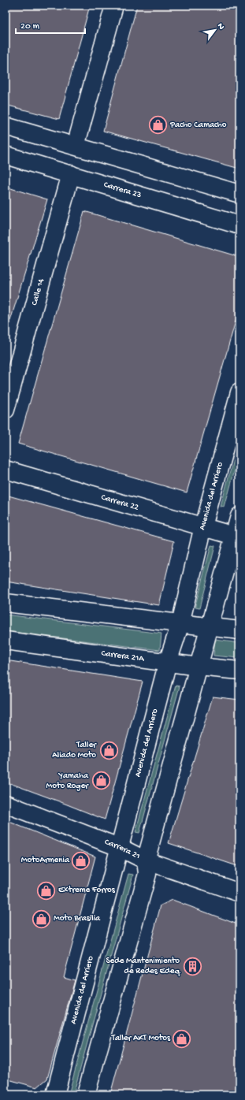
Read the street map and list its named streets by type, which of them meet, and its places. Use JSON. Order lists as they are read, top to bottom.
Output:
{
  "streets": {
    "street": [
      "Carrera 23",
      "Calle 14",
      "Avenida del Arriero",
      "Carrera 22",
      "Carrera 21A",
      "Carrera 21"
    ]
  },
  "crossings": [
    ["Carrera 23", "Calle 14"],
    ["Avenida del Arriero", "Carrera 22"],
    ["Avenida del Arriero", "Carrera 21A"],
    ["Avenida del Arriero", "Carrera 21"]
  ],
  "places": {
    "shop": [
      "Pacho Camacho",
      "Taller Aliado Moto",
      "Yamaha Moto Roger",
      "MotoArmenia",
      "Extreme Forros",
      "Moto Brasilia",
      "Taller AKT Motos"
    ],
    "building": ["Sede Mantenimiento de Redes Edeq"]
  },
  "scale_bar": "20 m",
  "north": "top right"
}
